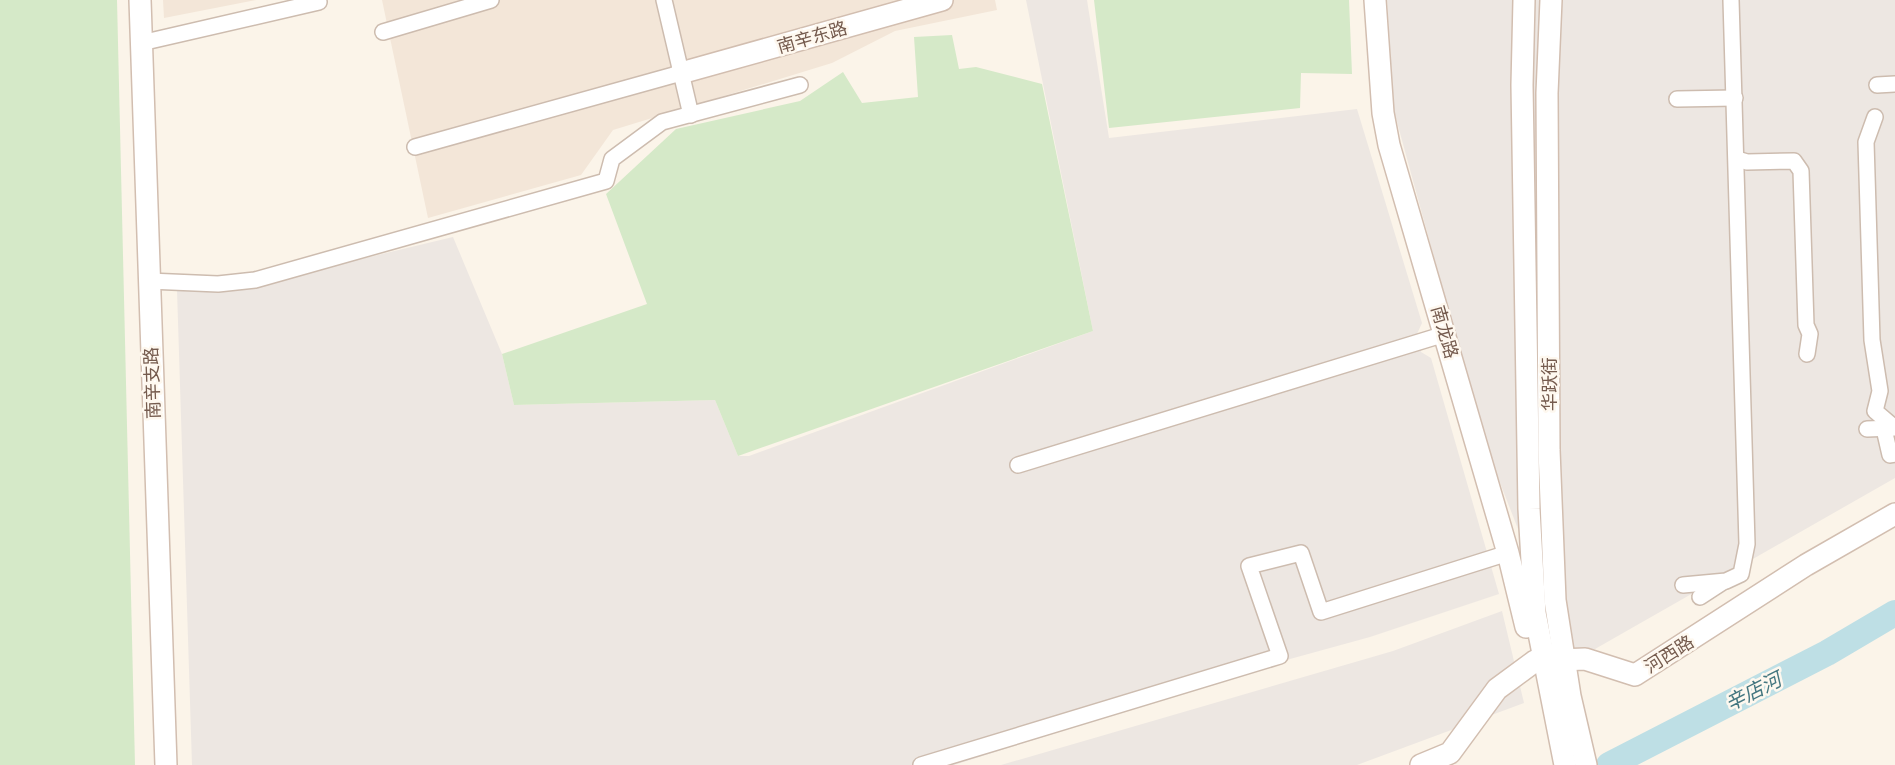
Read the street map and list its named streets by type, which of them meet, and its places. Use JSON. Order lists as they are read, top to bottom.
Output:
{
  "streets": {
    "street": [
      "南辛东路",
      "南龙路",
      "南辛支路",
      "华跃街",
      "河西路"
    ]
  },
  "crossings": [
    ["南龙路", "华跃街"],
    ["南龙路", "河西路"],
    ["华跃街", "河西路"]
  ],
  "water": ["辛店河"]
}
